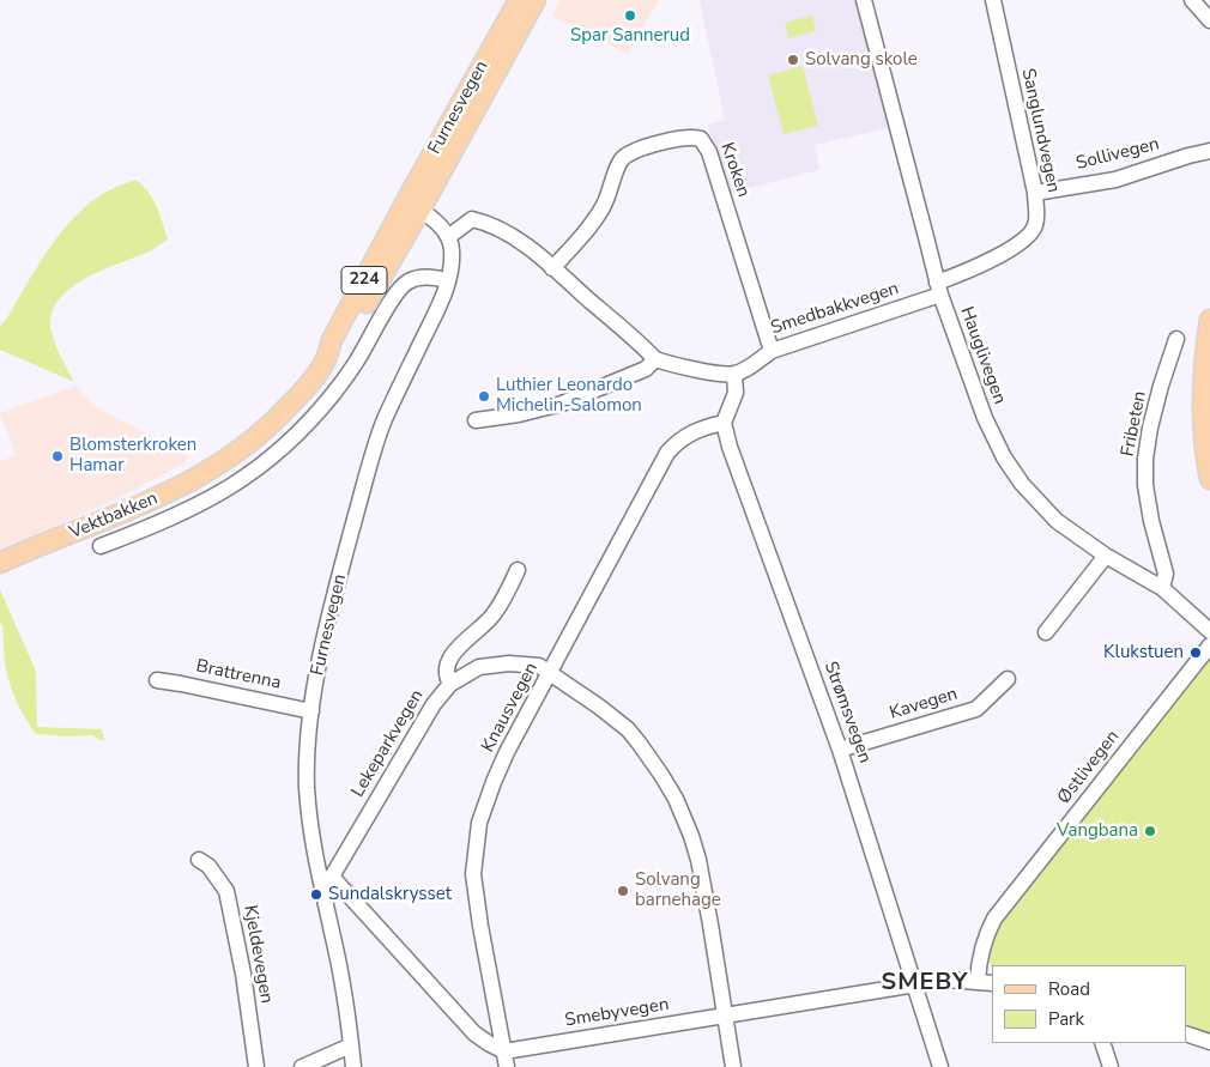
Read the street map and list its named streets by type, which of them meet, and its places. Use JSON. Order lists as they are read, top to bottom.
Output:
{
  "streets": {
    "main road": ["Furnesvegen", "224", "Vektbakken"],
    "street": [
      "Sanglundvegen",
      "Sollivegen",
      "Kroken",
      "Smedbakkvegen",
      "Hauglivegen",
      "Fribeten",
      "Brattrenna",
      "Kavegen",
      "Knausvegen",
      "Strømsvegen",
      "Lekeparkvegen",
      "Østlivegen",
      "Kjeldevegen",
      "Smebyvegen"
    ]
  },
  "crossings": [
    ["Furnesvegen", "Vektbakken"],
    ["Furnesvegen", "Brattrenna"],
    ["Furnesvegen", "Lekeparkvegen"],
    ["Sanglundvegen", "Sollivegen"],
    ["Sanglundvegen", "Smedbakkvegen"],
    ["Sanglundvegen", "Hauglivegen"],
    ["Kroken", "Smedbakkvegen"],
    ["Smedbakkvegen", "Hauglivegen"],
    ["Hauglivegen", "Fribeten"],
    ["Kavegen", "Strømsvegen"],
    ["Knausvegen", "Strømsvegen"],
    ["Knausvegen", "Lekeparkvegen"],
    ["Knausvegen", "Smebyvegen"],
    ["Strømsvegen", "Smebyvegen"],
    ["Lekeparkvegen", "Smebyvegen"],
    ["Østlivegen", "Smebyvegen"]
  ],
  "districts": ["SMEBY"],
  "places": [
    "Spar Sannerud",
    "Solvang skole",
    "Luthier Leonardo Michelin-Salomon",
    "Blomsterkroken Hamar",
    "Klukstuen",
    "Vangbana",
    "Solvang barnehage",
    "Sundalskrysset"
  ],
  "legend": ["Road", "Park"]
}
